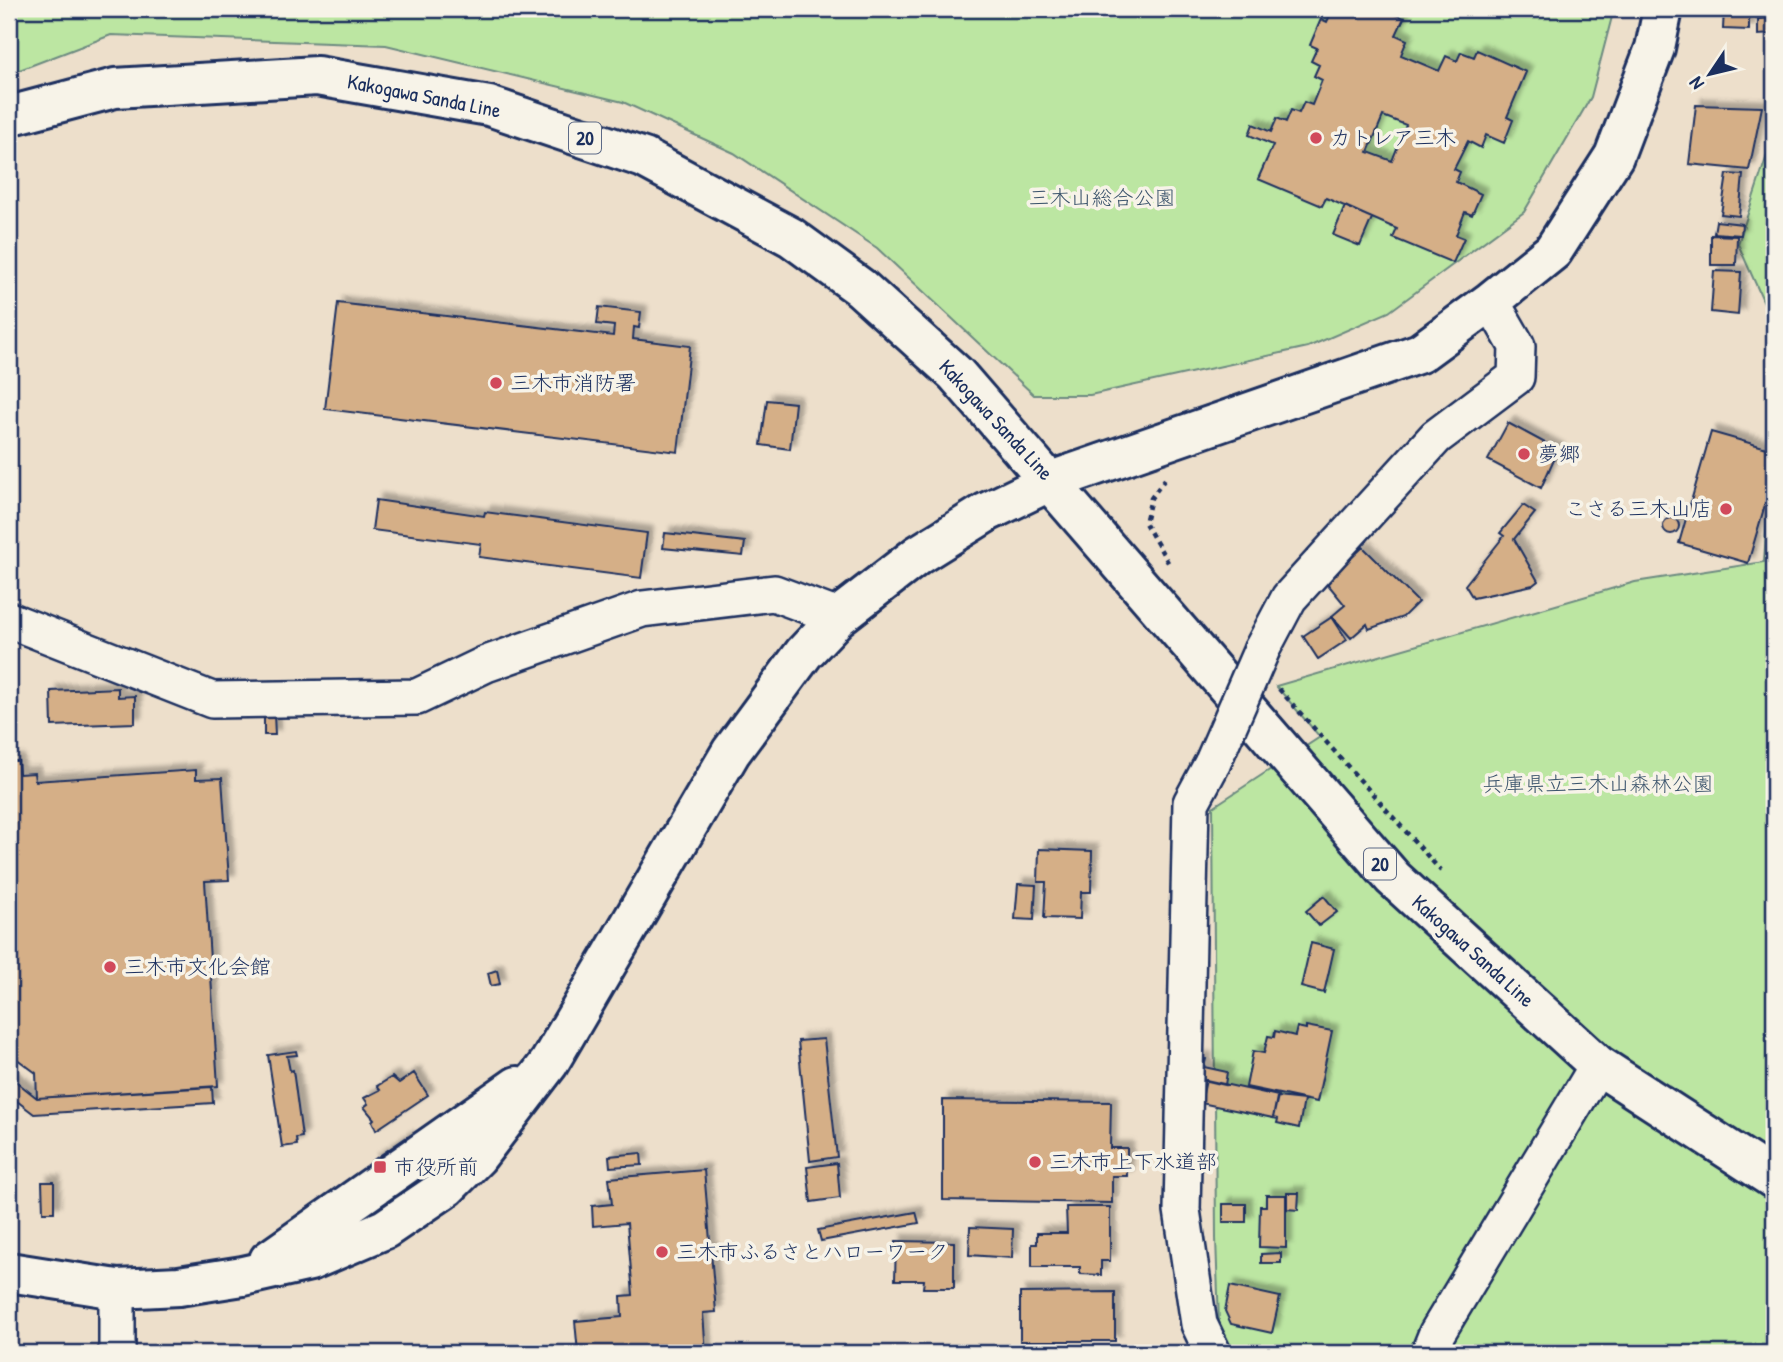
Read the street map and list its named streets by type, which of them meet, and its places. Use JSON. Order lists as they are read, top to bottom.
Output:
{
  "streets": {
    "street": ["Kakogawa Sanda Line", "20"]
  },
  "parks": ["三木山総合公園", "兵庫県立三木山森林公園"],
  "places": {
    "other": [
      "カトレア三木",
      "三木市消防署",
      "夢郷",
      "こさる三木山店",
      "三木市文化会館",
      "三木市上下水道部",
      "三木市ふるさとハローワーク"
    ],
    "transit": ["市役所前"]
  },
  "north": "bottom left"
}
